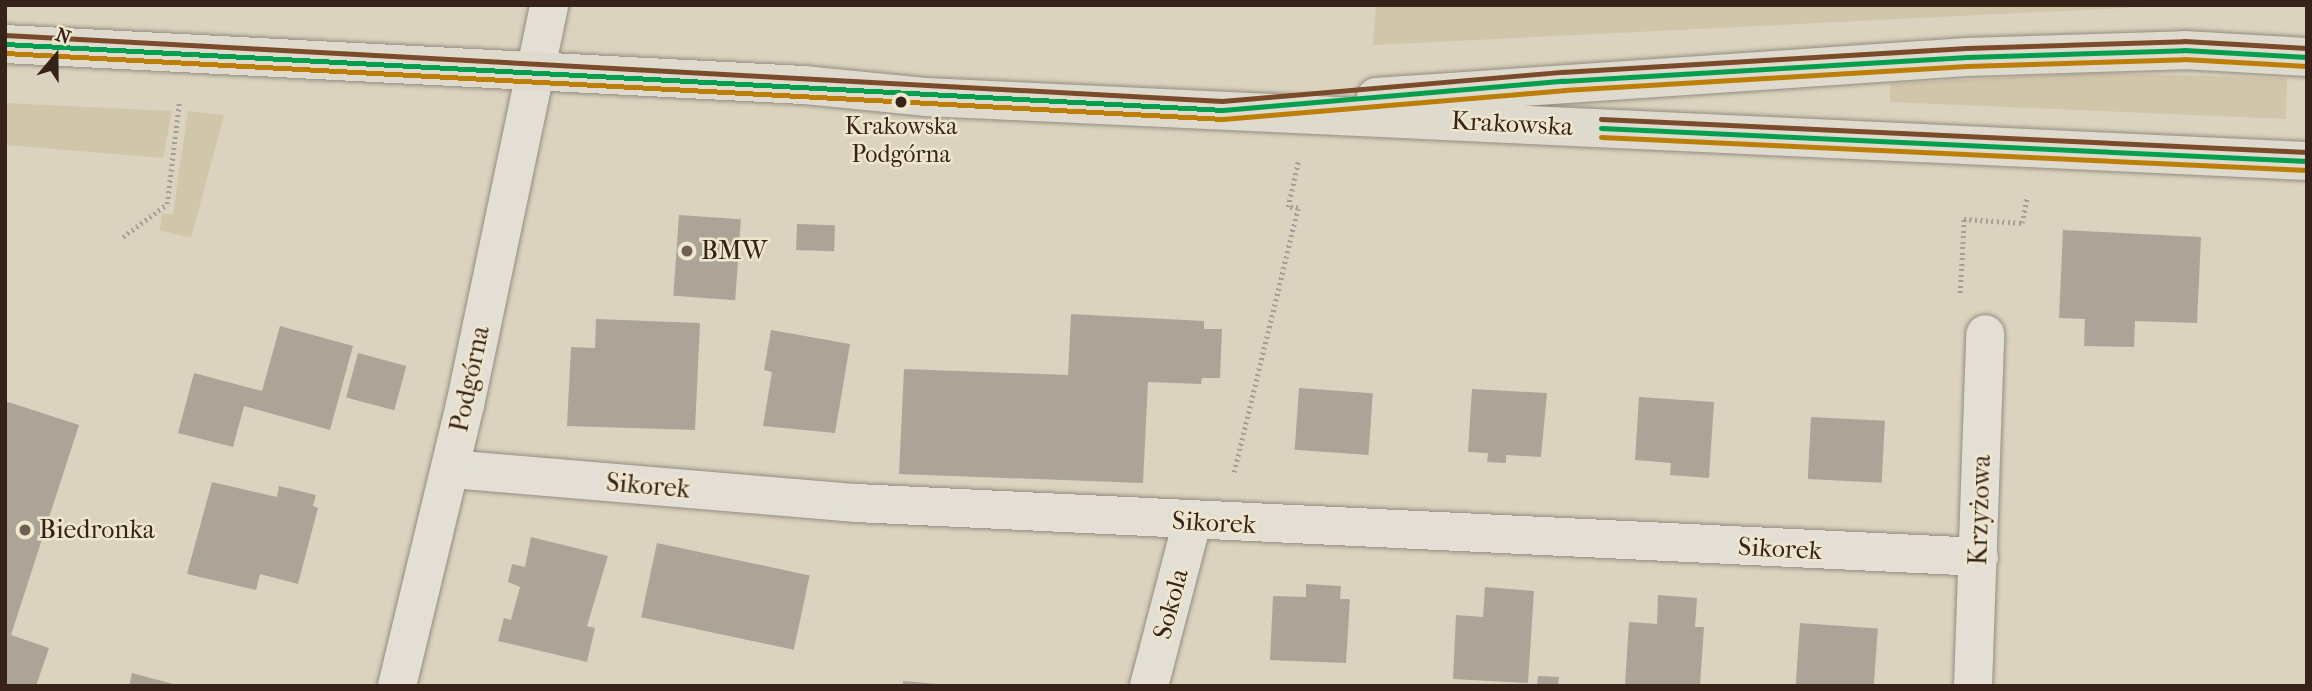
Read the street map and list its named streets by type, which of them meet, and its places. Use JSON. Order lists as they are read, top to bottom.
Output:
{
  "streets": {
    "main road": ["Krakowska"],
    "street": [
      "Podgórna",
      "Sikorek",
      "Krzyżowa",
      "Sokola"
    ]
  },
  "crossings": [
    ["Krakowska", "Podgórna"],
    ["Podgórna", "Sikorek"],
    ["Sikorek", "Krzyżowa"],
    ["Sikorek", "Sokola"]
  ],
  "places": ["Krakowska Podgórna", "BMW", "Biedronka"],
  "north": "top"
}
